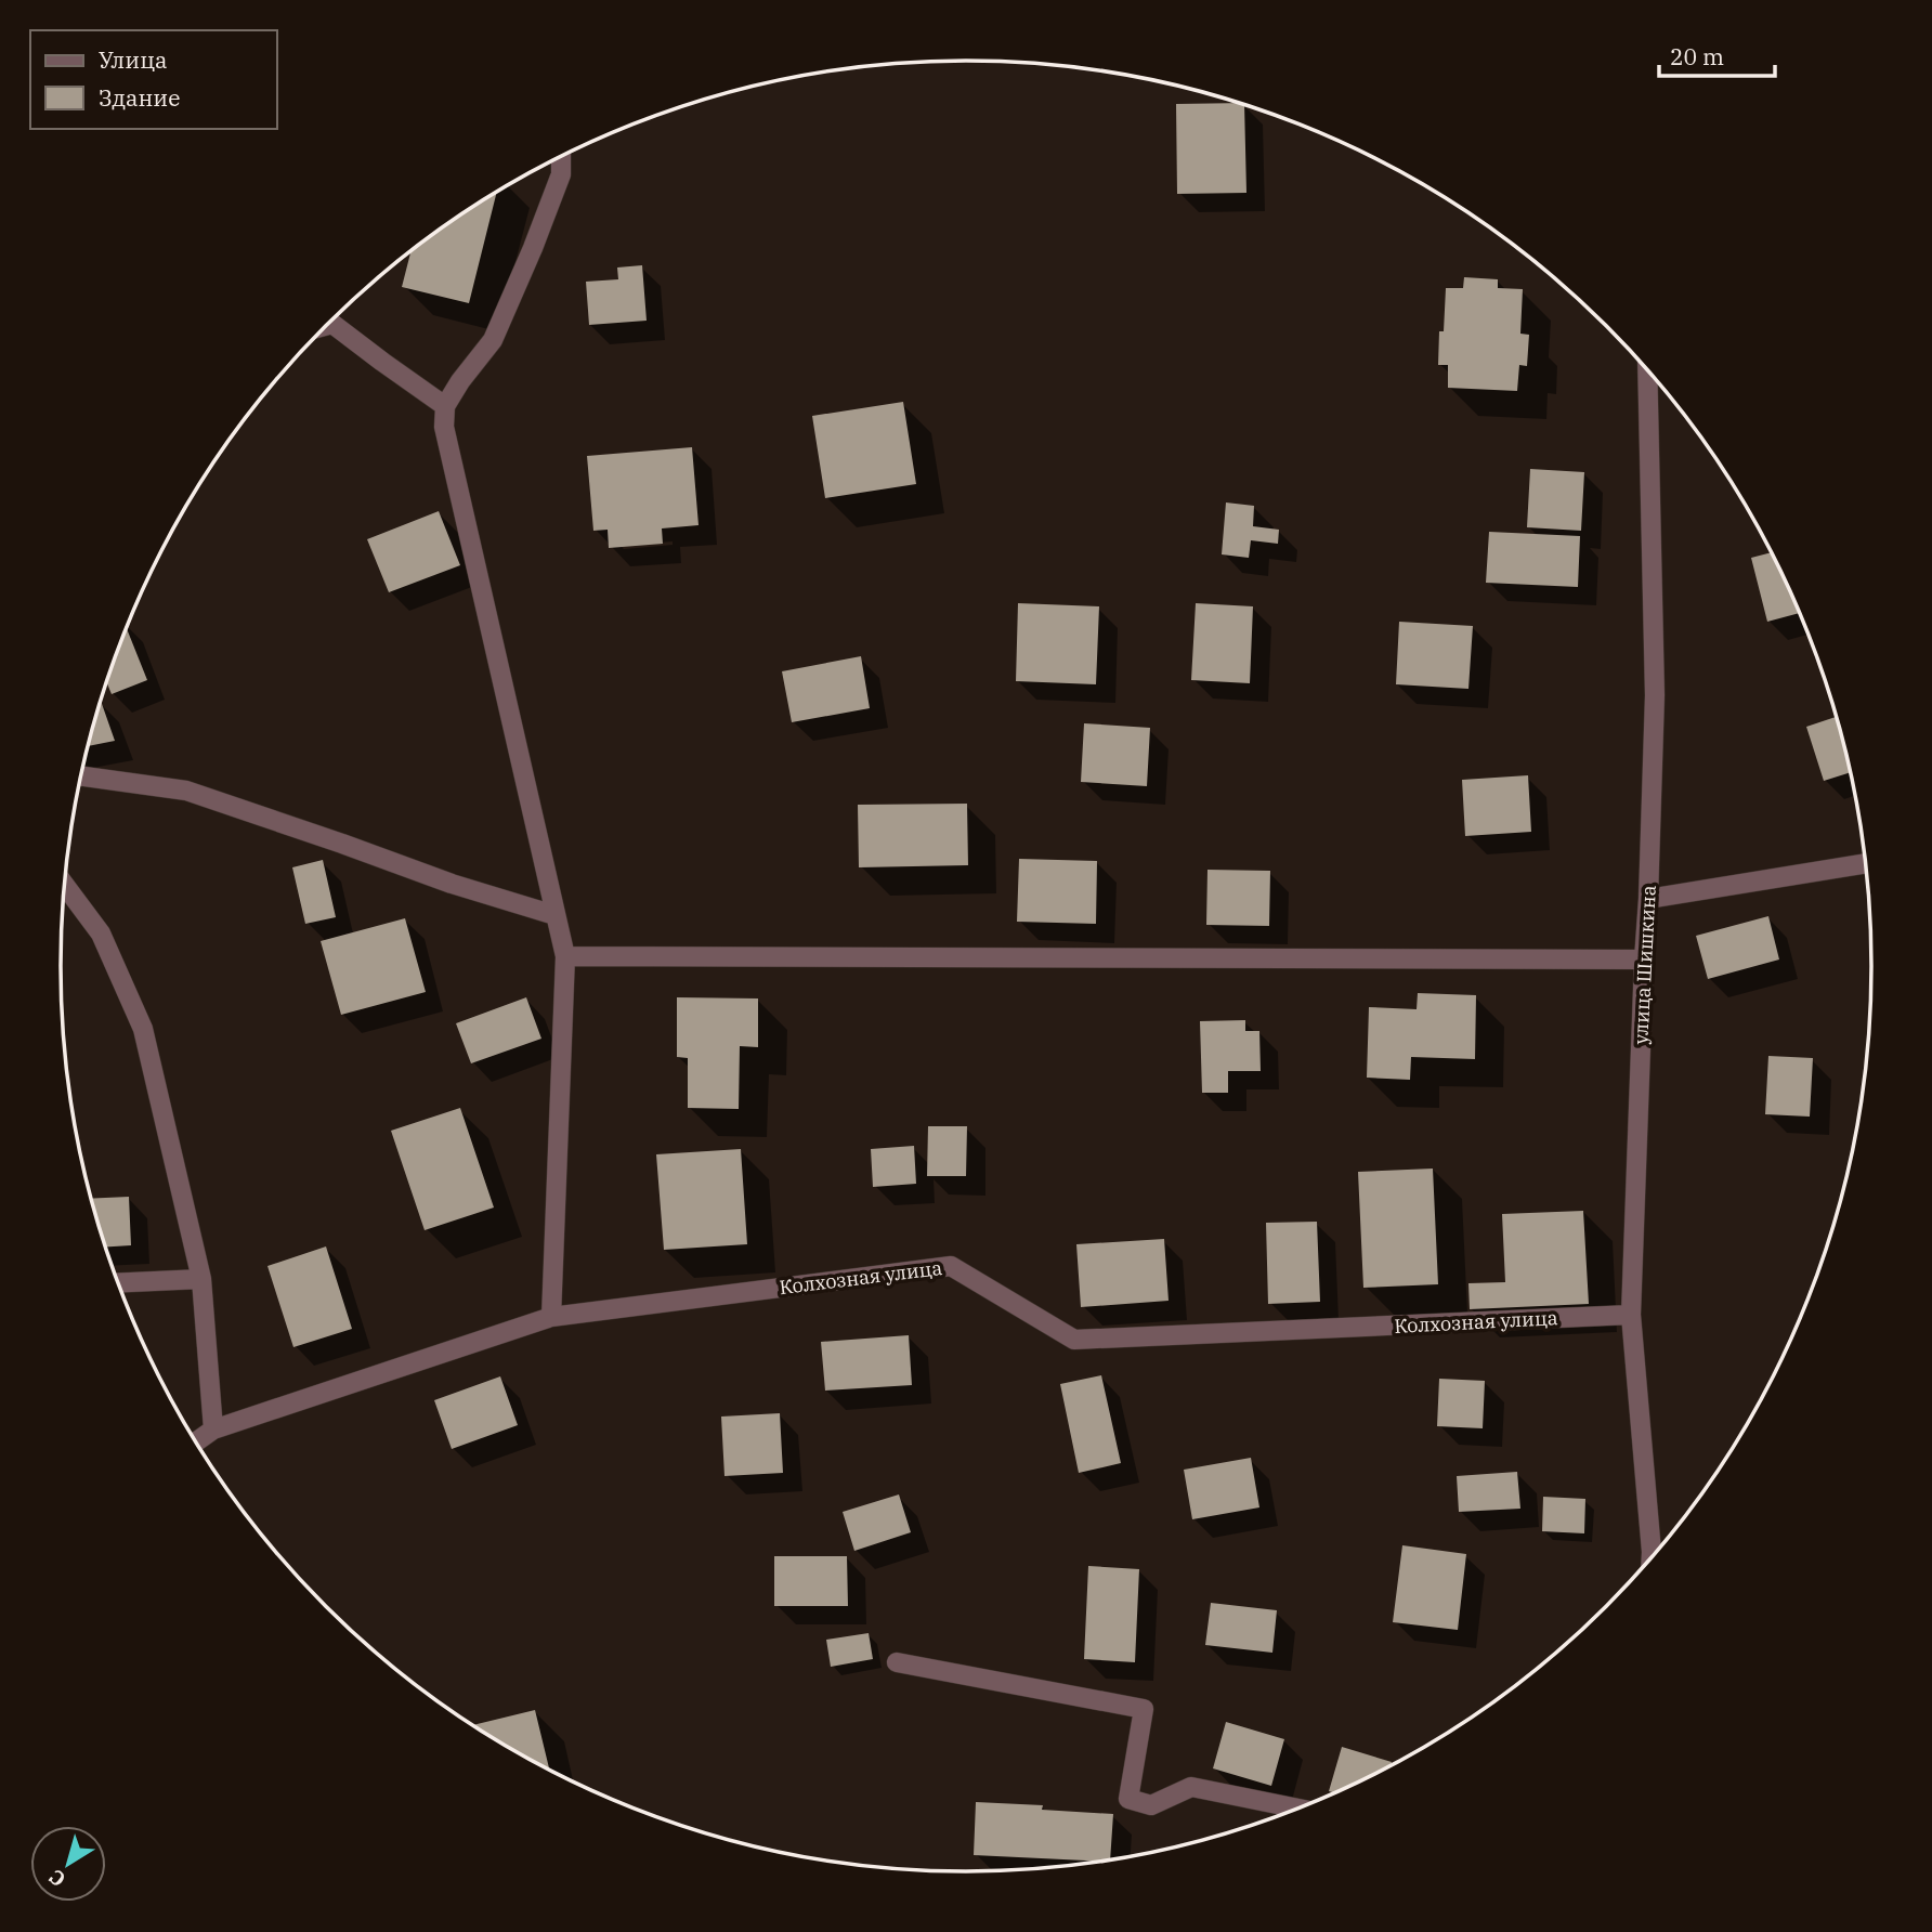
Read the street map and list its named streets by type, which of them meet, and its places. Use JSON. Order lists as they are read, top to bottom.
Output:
{
  "streets": {
    "street": ["улица Шишкина", "Колхозная улица"]
  },
  "crossings": [
    ["улица Шишкина", "Колхозная улица"]
  ],
  "legend": ["Улица", "Здание"],
  "scale_bar": "20 m",
  "north": "bottom left"
}
